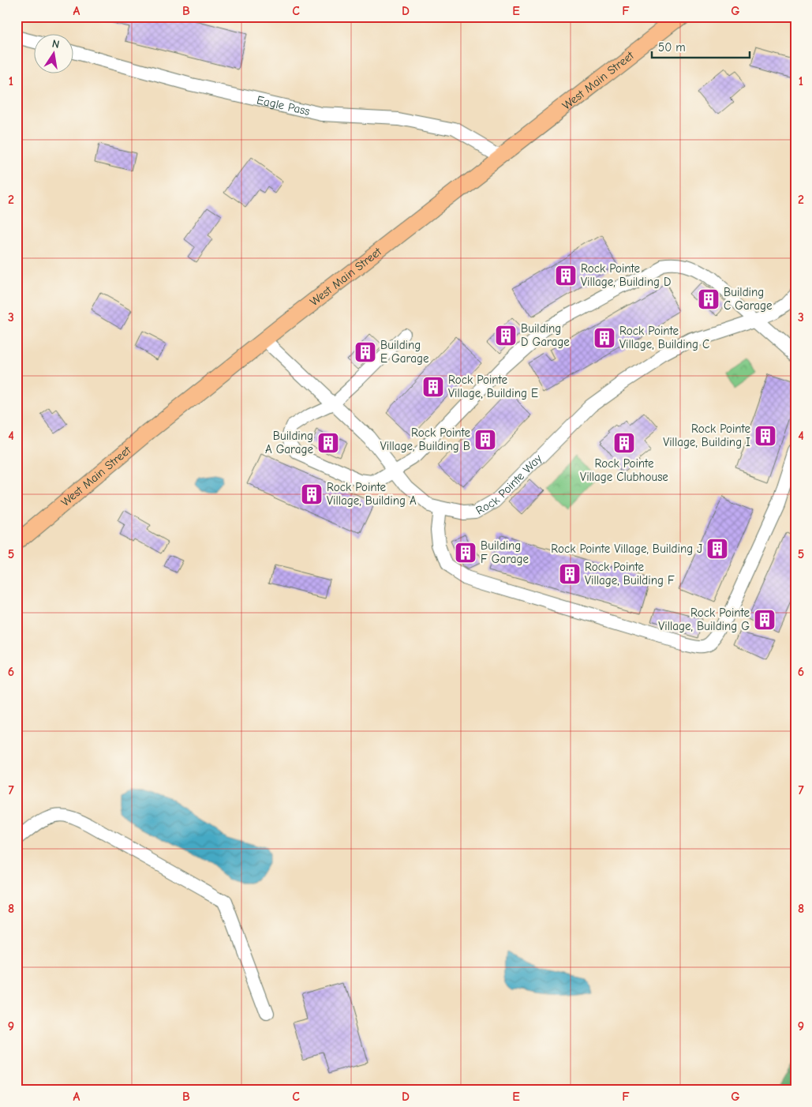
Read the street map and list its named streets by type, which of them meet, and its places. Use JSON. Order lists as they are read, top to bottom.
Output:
{
  "streets": {
    "main road": ["West Main Street"],
    "street": ["Eagle Pass", "Rock Pointe Way"]
  },
  "crossings": [
    ["West Main Street", "Eagle Pass"],
    ["West Main Street", "Rock Pointe Way"]
  ],
  "places": {
    "building": [
      "Rock Pointe Village, Building D",
      "Building C Garage",
      "Building D Garage",
      "Rock Pointe Village, Building C",
      "Building E Garage",
      "Rock Pointe Village, Building E",
      "Rock Pointe Village, Building I",
      "Rock Pointe Village, Building B",
      "Building A Garage",
      "Rock Pointe Village Clubhouse",
      "Rock Pointe Village, Building A",
      "Rock Pointe Village, Building J",
      "Building F Garage",
      "Rock Pointe Village, Building F",
      "Rock Pointe Village, Building G"
    ]
  },
  "scale_bar": "50 m",
  "north": "top",
  "grid": {
    "columns": [
      "A",
      "B",
      "C",
      "D",
      "E",
      "F",
      "G"
    ],
    "rows": [
      "1",
      "2",
      "3",
      "4",
      "5",
      "6",
      "7",
      "8",
      "9"
    ]
  }
}
